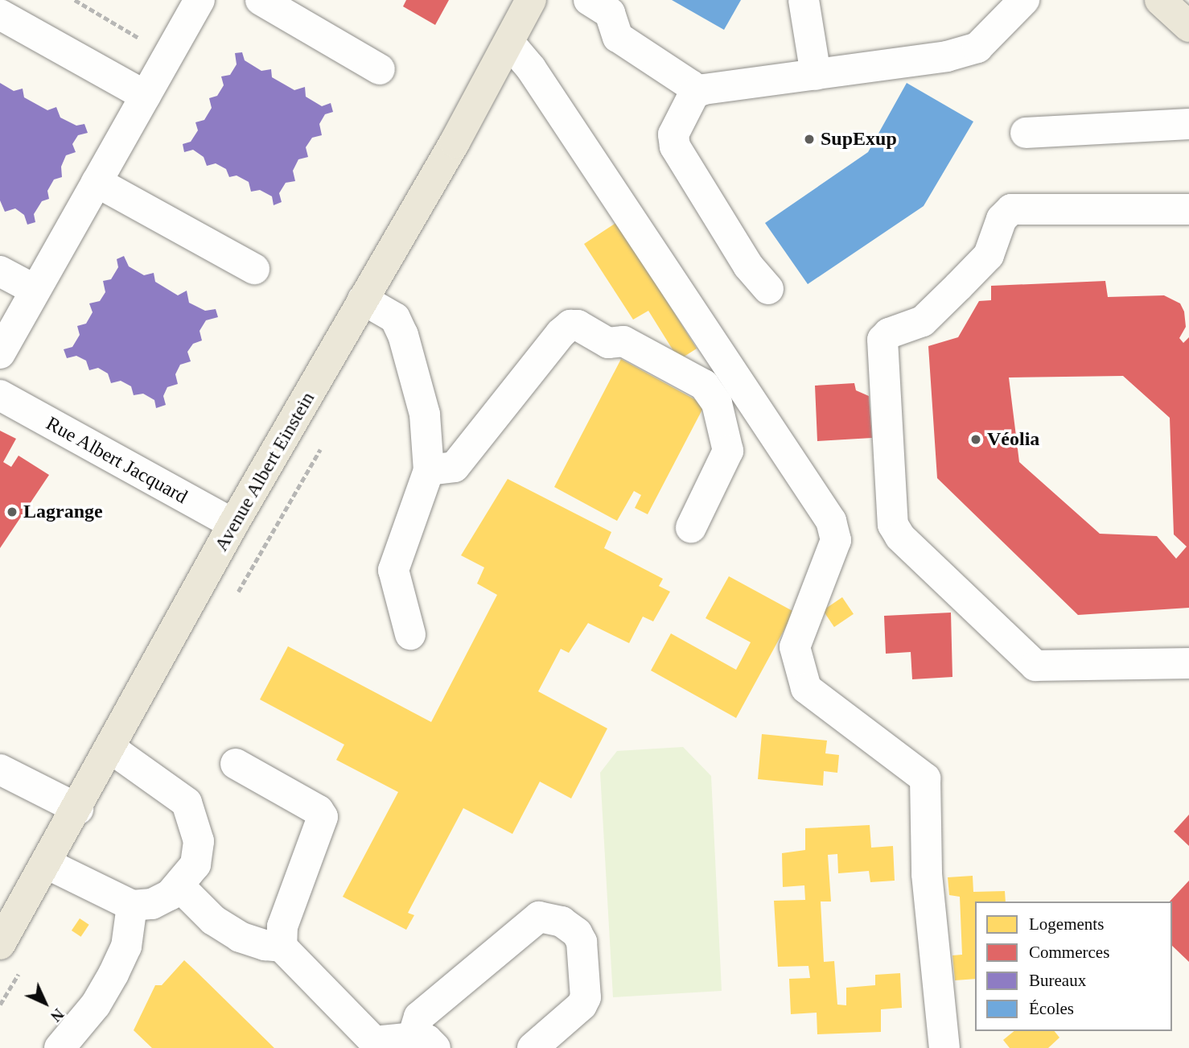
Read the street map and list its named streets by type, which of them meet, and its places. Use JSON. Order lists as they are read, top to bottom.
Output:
{
  "streets": {
    "main road": ["Avenue Albert Einstein"],
    "street": ["Rue Albert Jacquard"]
  },
  "crossings": [
    ["Rue Albert Jacquard", "Avenue Albert Einstein"]
  ],
  "places": ["SupExup", "Véolia", "Lagrange"],
  "legend": [
    "Logements",
    "Commerces",
    "Bureaux",
    "Écoles"
  ],
  "north": "bottom right"
}
